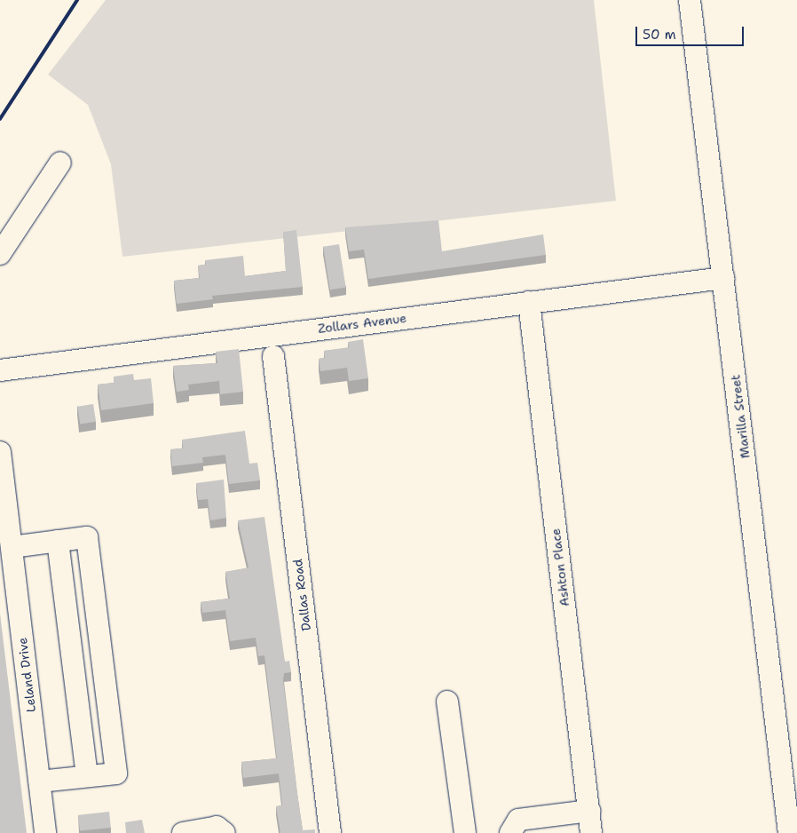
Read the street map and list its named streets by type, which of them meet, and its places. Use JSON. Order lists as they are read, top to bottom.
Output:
{
  "streets": {
    "street": [
      "Zollars Avenue",
      "Marilla Street",
      "Ashton Place",
      "Dallas Road",
      "Leland Drive"
    ]
  },
  "crossings": [
    ["Zollars Avenue", "Marilla Street"],
    ["Zollars Avenue", "Ashton Place"]
  ],
  "scale_bar": "50 m"
}
